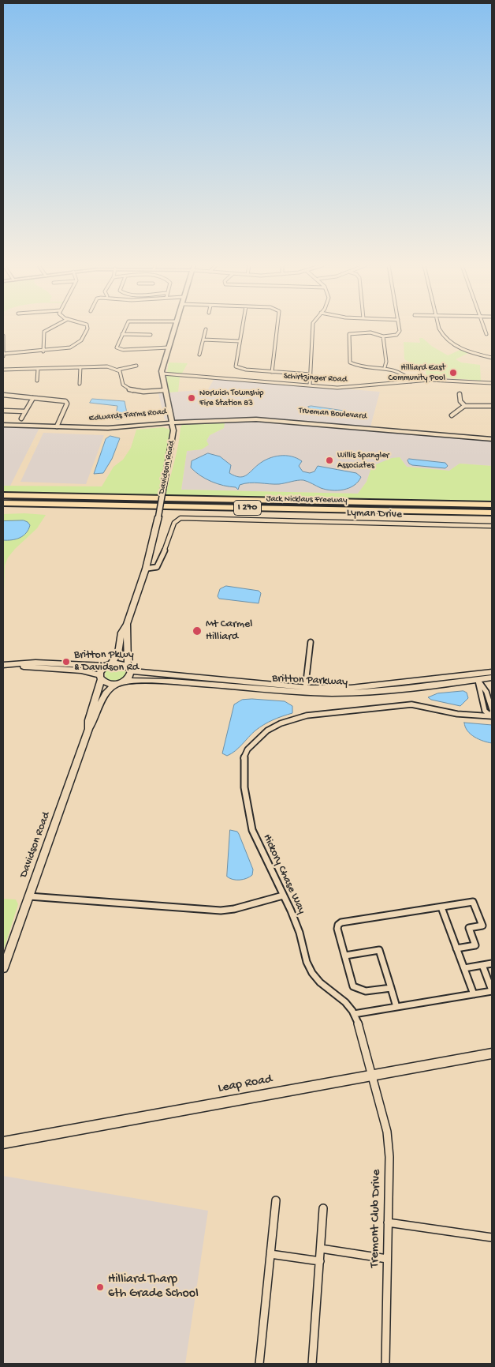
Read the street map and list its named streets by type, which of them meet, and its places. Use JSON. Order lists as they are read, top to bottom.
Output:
{
  "streets": {
    "highway": ["Jack Nicklaus Freeway", "I 270"],
    "main road": [
      "Trueman Boulevard",
      "Edwards Farms Road",
      "Davidson Road",
      "Britton Parkway",
      "Leap Road"
    ],
    "street": [
      "Schirtzinger Road",
      "Lyman Drive",
      "Hickory Chase Way",
      "Tremont Club Drive"
    ]
  },
  "crossings": [
    ["Schirtzinger Road", "Davidson Road"],
    ["Trueman Boulevard", "Edwards Farms Road"],
    ["Trueman Boulevard", "Davidson Road"],
    ["Edwards Farms Road", "Davidson Road"],
    ["Davidson Road", "Lyman Drive"],
    ["Davidson Road", "Britton Parkway"],
    ["Britton Parkway", "Hickory Chase Way"],
    ["Hickory Chase Way", "Leap Road"],
    ["Hickory Chase Way", "Tremont Club Drive"],
    ["Leap Road", "Tremont Club Drive"]
  ],
  "places": [
    "Hilliard East Community Pool",
    "Norwich Township Fire Station 83",
    "Willis Spangler Associates",
    "Mt Carmel Hilliard",
    "Britton Pkwy & Davidson Rd",
    "Hilliard Tharp 6th Grade School"
  ]
}
